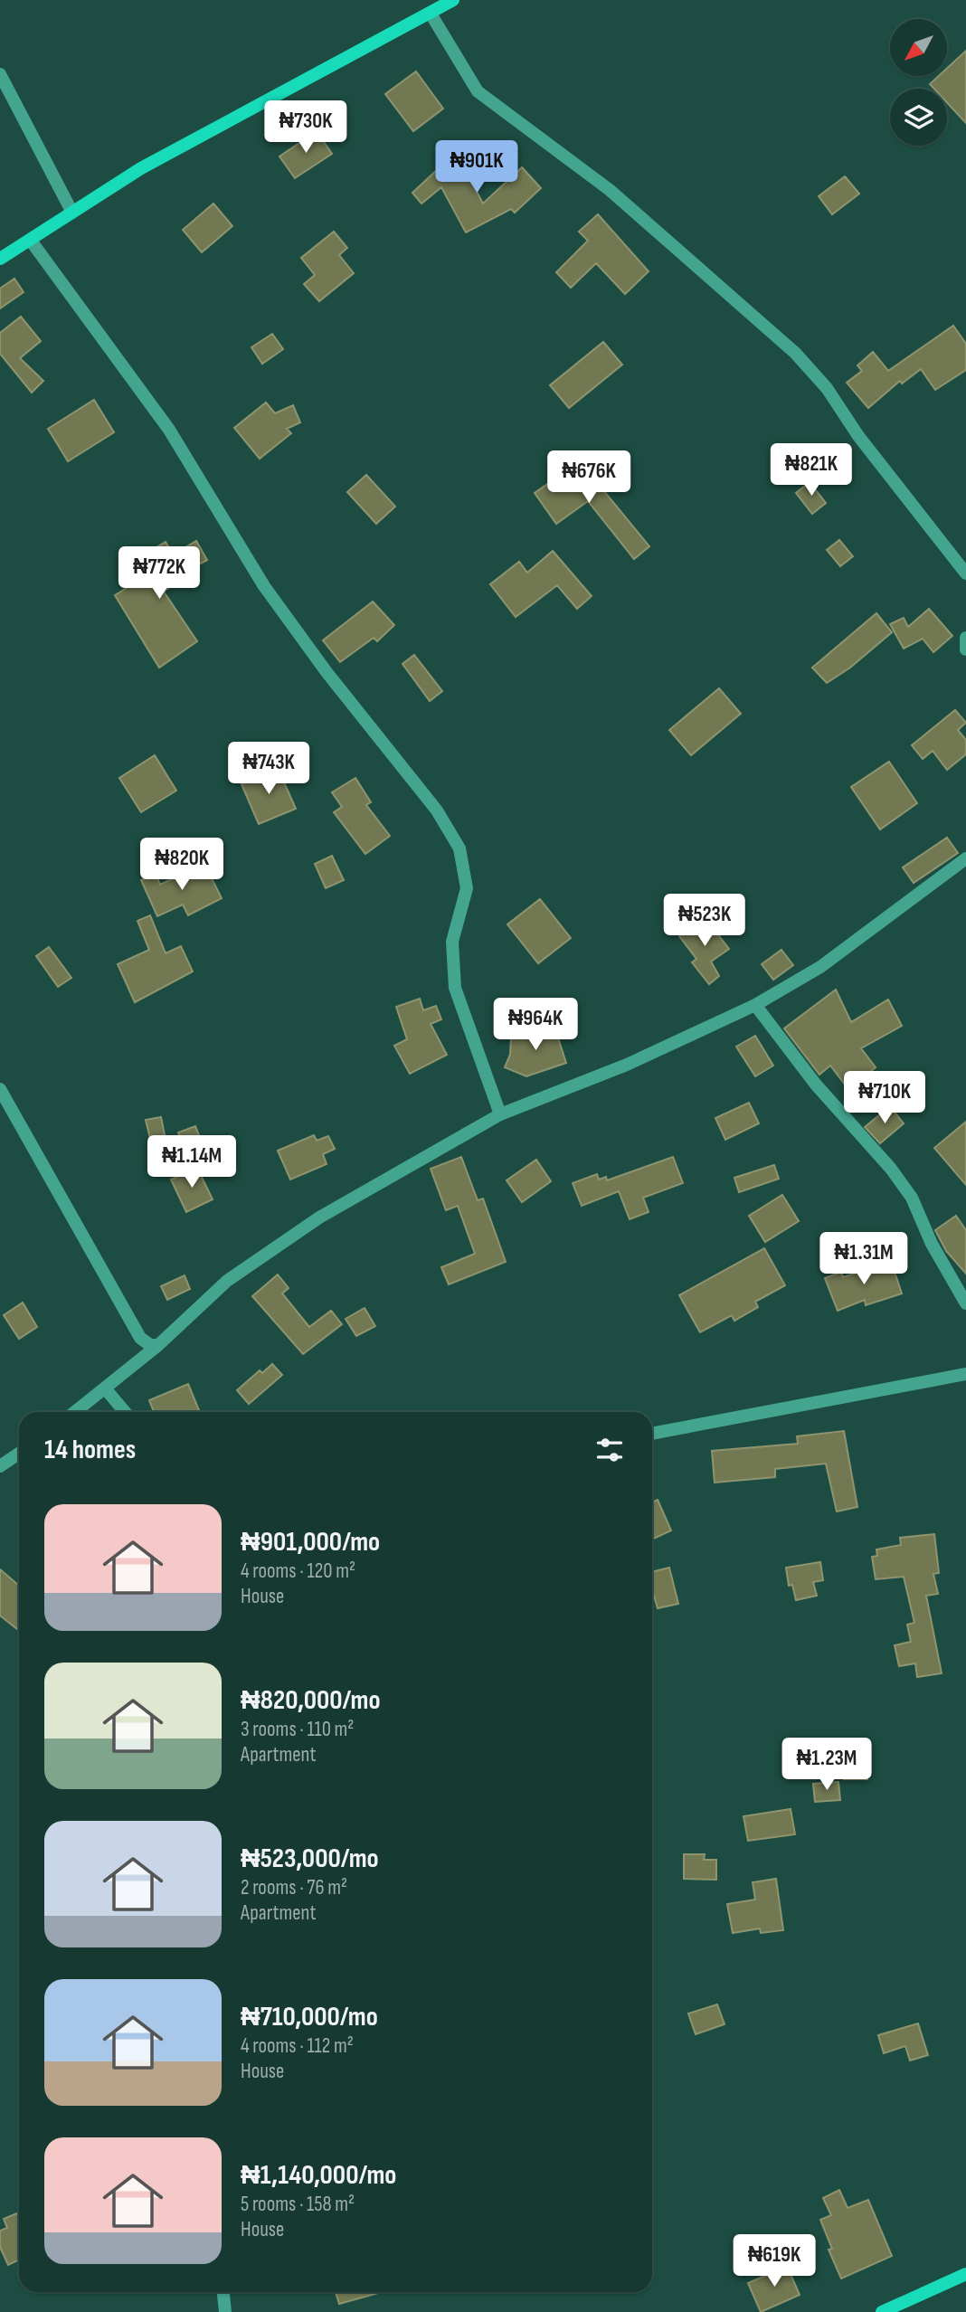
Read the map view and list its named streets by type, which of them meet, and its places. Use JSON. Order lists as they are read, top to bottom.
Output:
{
  "north": "bottom left",
  "page": {
    "price": [
      "₦730K",
      "₦901K",
      "₦821K",
      "₦676K",
      "₦772K",
      "₦743K",
      "₦820K",
      "₦523K",
      "₦964K",
      "₦710K",
      "₦1.14M",
      "₦1.31M",
      "₦1.23M",
      "₦619K"
    ],
    "heading": "14 homes",
    "list": [
      {
        "name": "₦901,000/mo",
        "note": "4 rooms · 120 m² · House"
      },
      {
        "name": "₦820,000/mo",
        "note": "3 rooms · 110 m² · Apartment"
      },
      {
        "name": "₦523,000/mo",
        "note": "2 rooms · 76 m² · Apartment"
      },
      {
        "name": "₦710,000/mo",
        "note": "4 rooms · 112 m² · House"
      },
      {
        "name": "₦1,140,000/mo",
        "note": "5 rooms · 158 m² · House"
      }
    ]
  }
}
